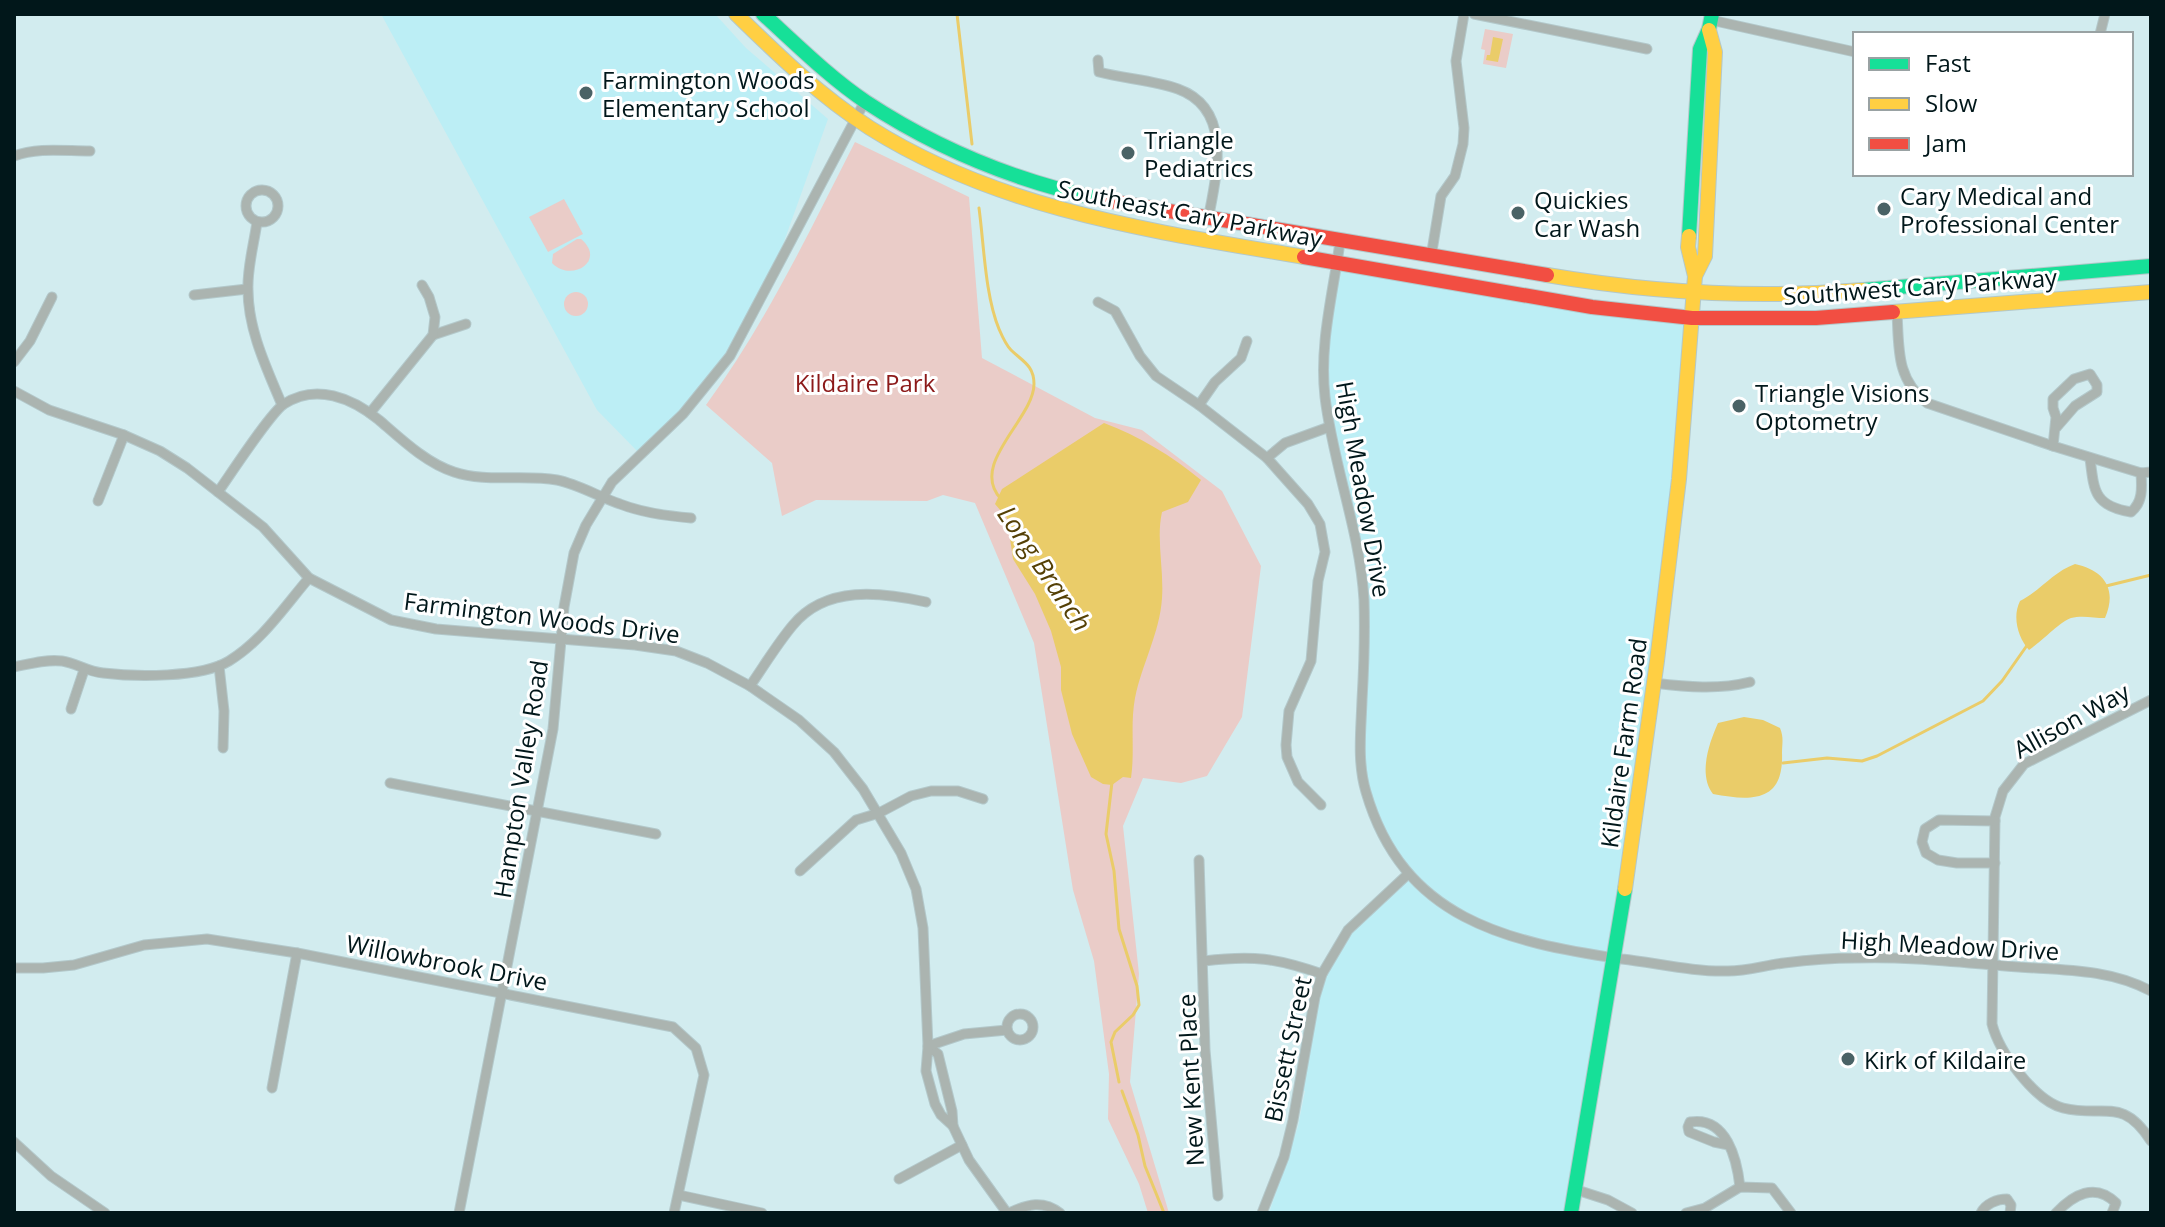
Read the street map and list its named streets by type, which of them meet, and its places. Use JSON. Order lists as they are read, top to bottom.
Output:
{
  "streets": {
    "main road": ["Southeast Cary Parkway", "Southwest Cary Parkway", "Kildaire Farm Road"],
    "street": [
      "High Meadow Drive",
      "Farmington Woods Drive",
      "Allison Way",
      "Hampton Valley Road",
      "Willowbrook Drive",
      "Bissett Street",
      "New Kent Place"
    ]
  },
  "crossings": [
    ["Southeast Cary Parkway", "Southwest Cary Parkway"],
    ["Southeast Cary Parkway", "High Meadow Drive"],
    ["Southeast Cary Parkway", "Kildaire Farm Road"],
    ["Southeast Cary Parkway", "Hampton Valley Road"],
    ["Southwest Cary Parkway", "Kildaire Farm Road"],
    ["High Meadow Drive", "Allison Way"],
    ["High Meadow Drive", "Kildaire Farm Road"],
    ["High Meadow Drive", "Bissett Street"],
    ["Farmington Woods Drive", "Hampton Valley Road"],
    ["Hampton Valley Road", "Willowbrook Drive"],
    ["Bissett Street", "New Kent Place"]
  ],
  "water": ["Long Branch"],
  "parks": ["Kildaire Park"],
  "places": [
    "Farmington Woods Elementary School",
    "Triangle Pediatrics",
    "Cary Medical and Professional Center",
    "Quickies Car Wash",
    "Triangle Visions Optometry",
    "Kirk of Kildaire"
  ],
  "legend": ["Fast", "Slow", "Jam"]
}
